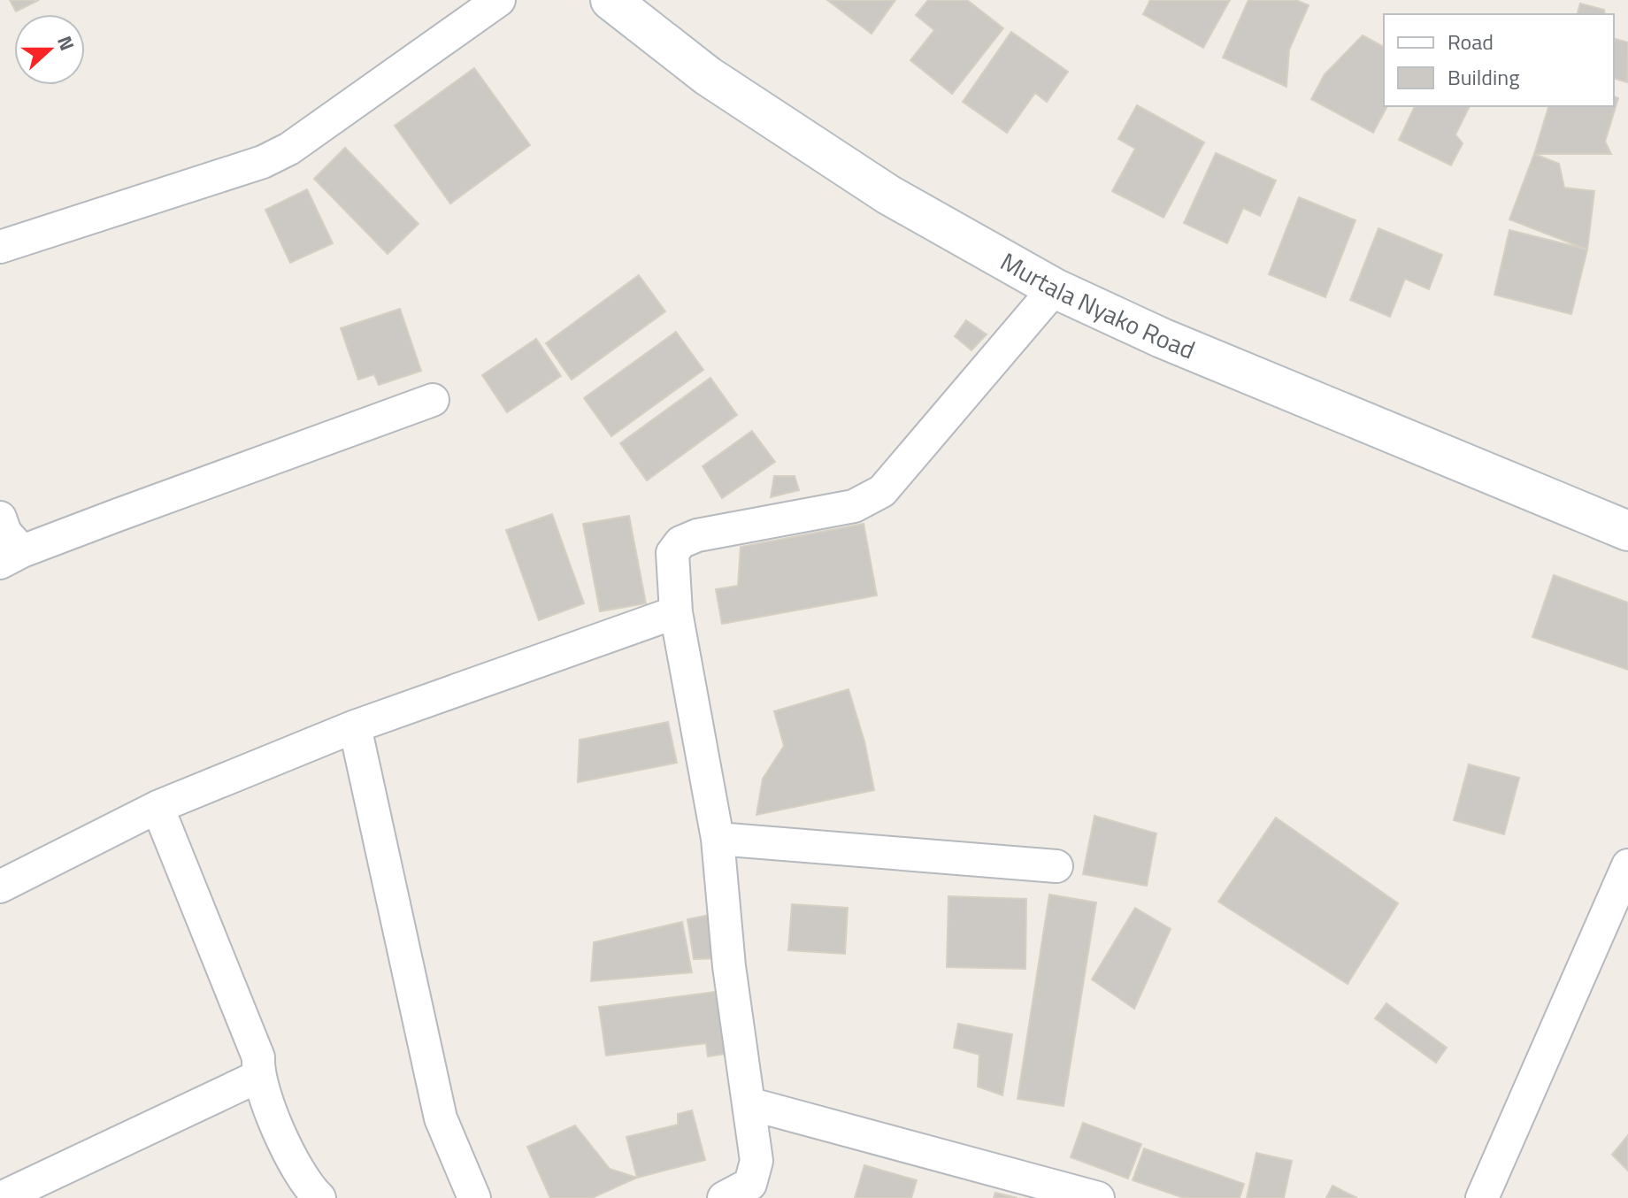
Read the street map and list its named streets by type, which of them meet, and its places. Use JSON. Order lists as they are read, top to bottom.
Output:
{
  "streets": {
    "street": ["Murtala Nyako Road"]
  },
  "legend": ["Road", "Building"],
  "north": "right"
}
